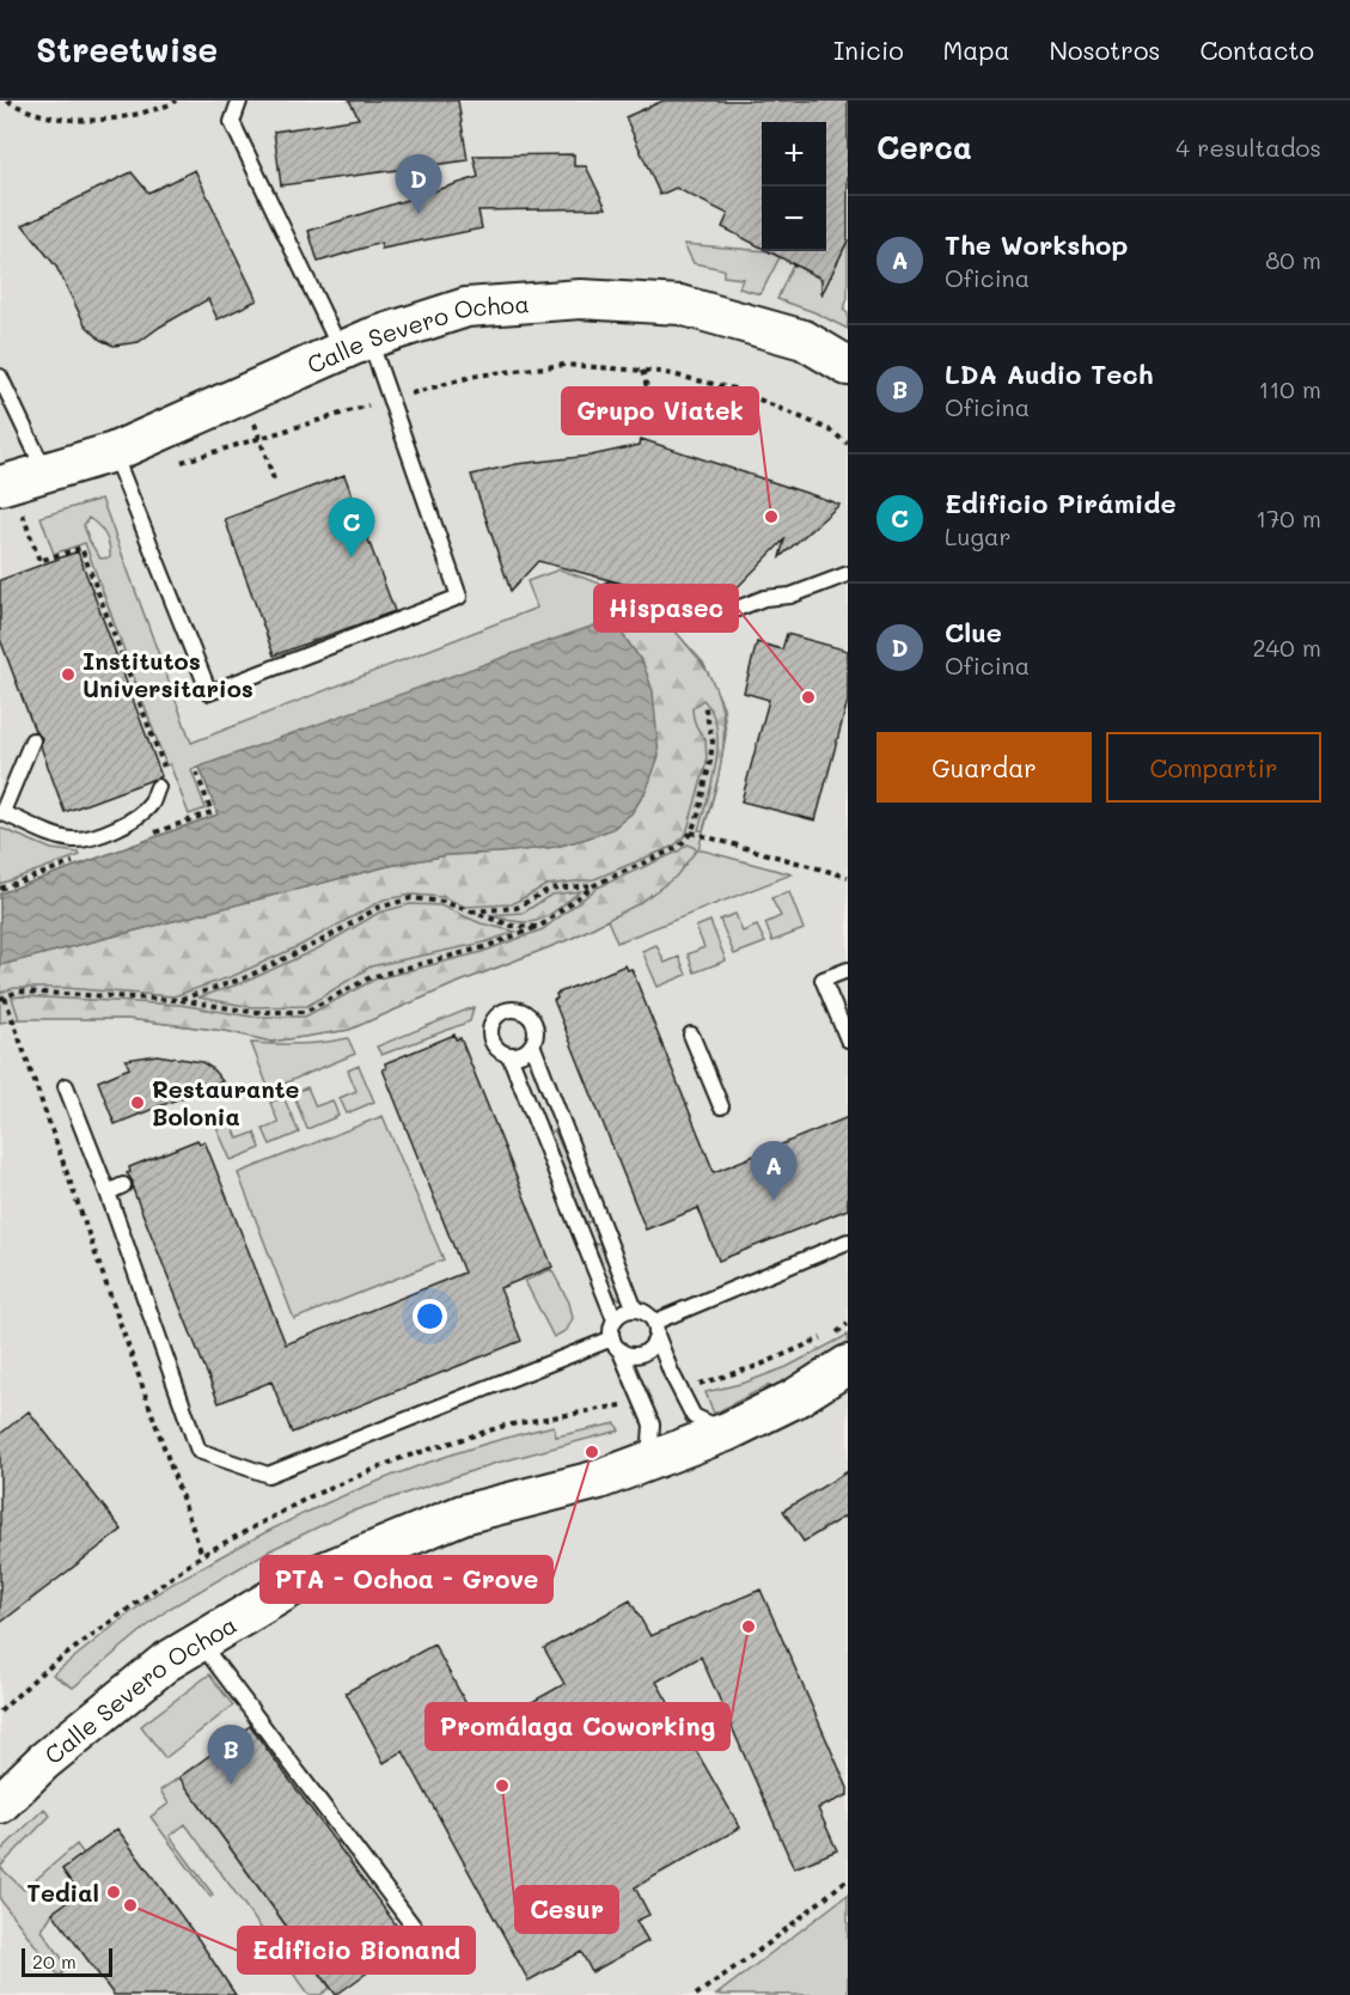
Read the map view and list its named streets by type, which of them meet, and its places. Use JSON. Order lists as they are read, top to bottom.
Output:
{
  "streets": {
    "street": ["Calle Severo Ochoa"]
  },
  "places": [
    "Grupo Viatek",
    "Institutos Universitarios",
    "Hispasec",
    "Restaurante Bolonia",
    "PTA - Ochoa - Grove",
    "Promálaga Coworking",
    "Cesur",
    "Tedial",
    "Edificio Bionand"
  ],
  "scale_bar": "20 m",
  "page": {
    "header": "Streetwise",
    "nav": [
      "Inicio",
      "Mapa",
      "Nosotros",
      "Contacto"
    ],
    "heading": ["Cerca", "4 resultados"],
    "map_buttons": ["+", "−"],
    "pins": [
      "D",
      "C",
      "A",
      "B"
    ],
    "list": [
      {
        "mark": "A",
        "name": "The Workshop",
        "note": "Oficina",
        "value": "80 m"
      },
      {
        "mark": "B",
        "name": "LDA Audio Tech",
        "note": "Oficina",
        "value": "110 m"
      },
      {
        "mark": "C",
        "name": "Edificio Pirámide",
        "note": "Lugar",
        "value": "170 m"
      },
      {
        "mark": "D",
        "name": "Clue",
        "note": "Oficina",
        "value": "240 m"
      }
    ],
    "buttons": ["Guardar", "Compartir"],
    "scale": "20 m"
  }
}
